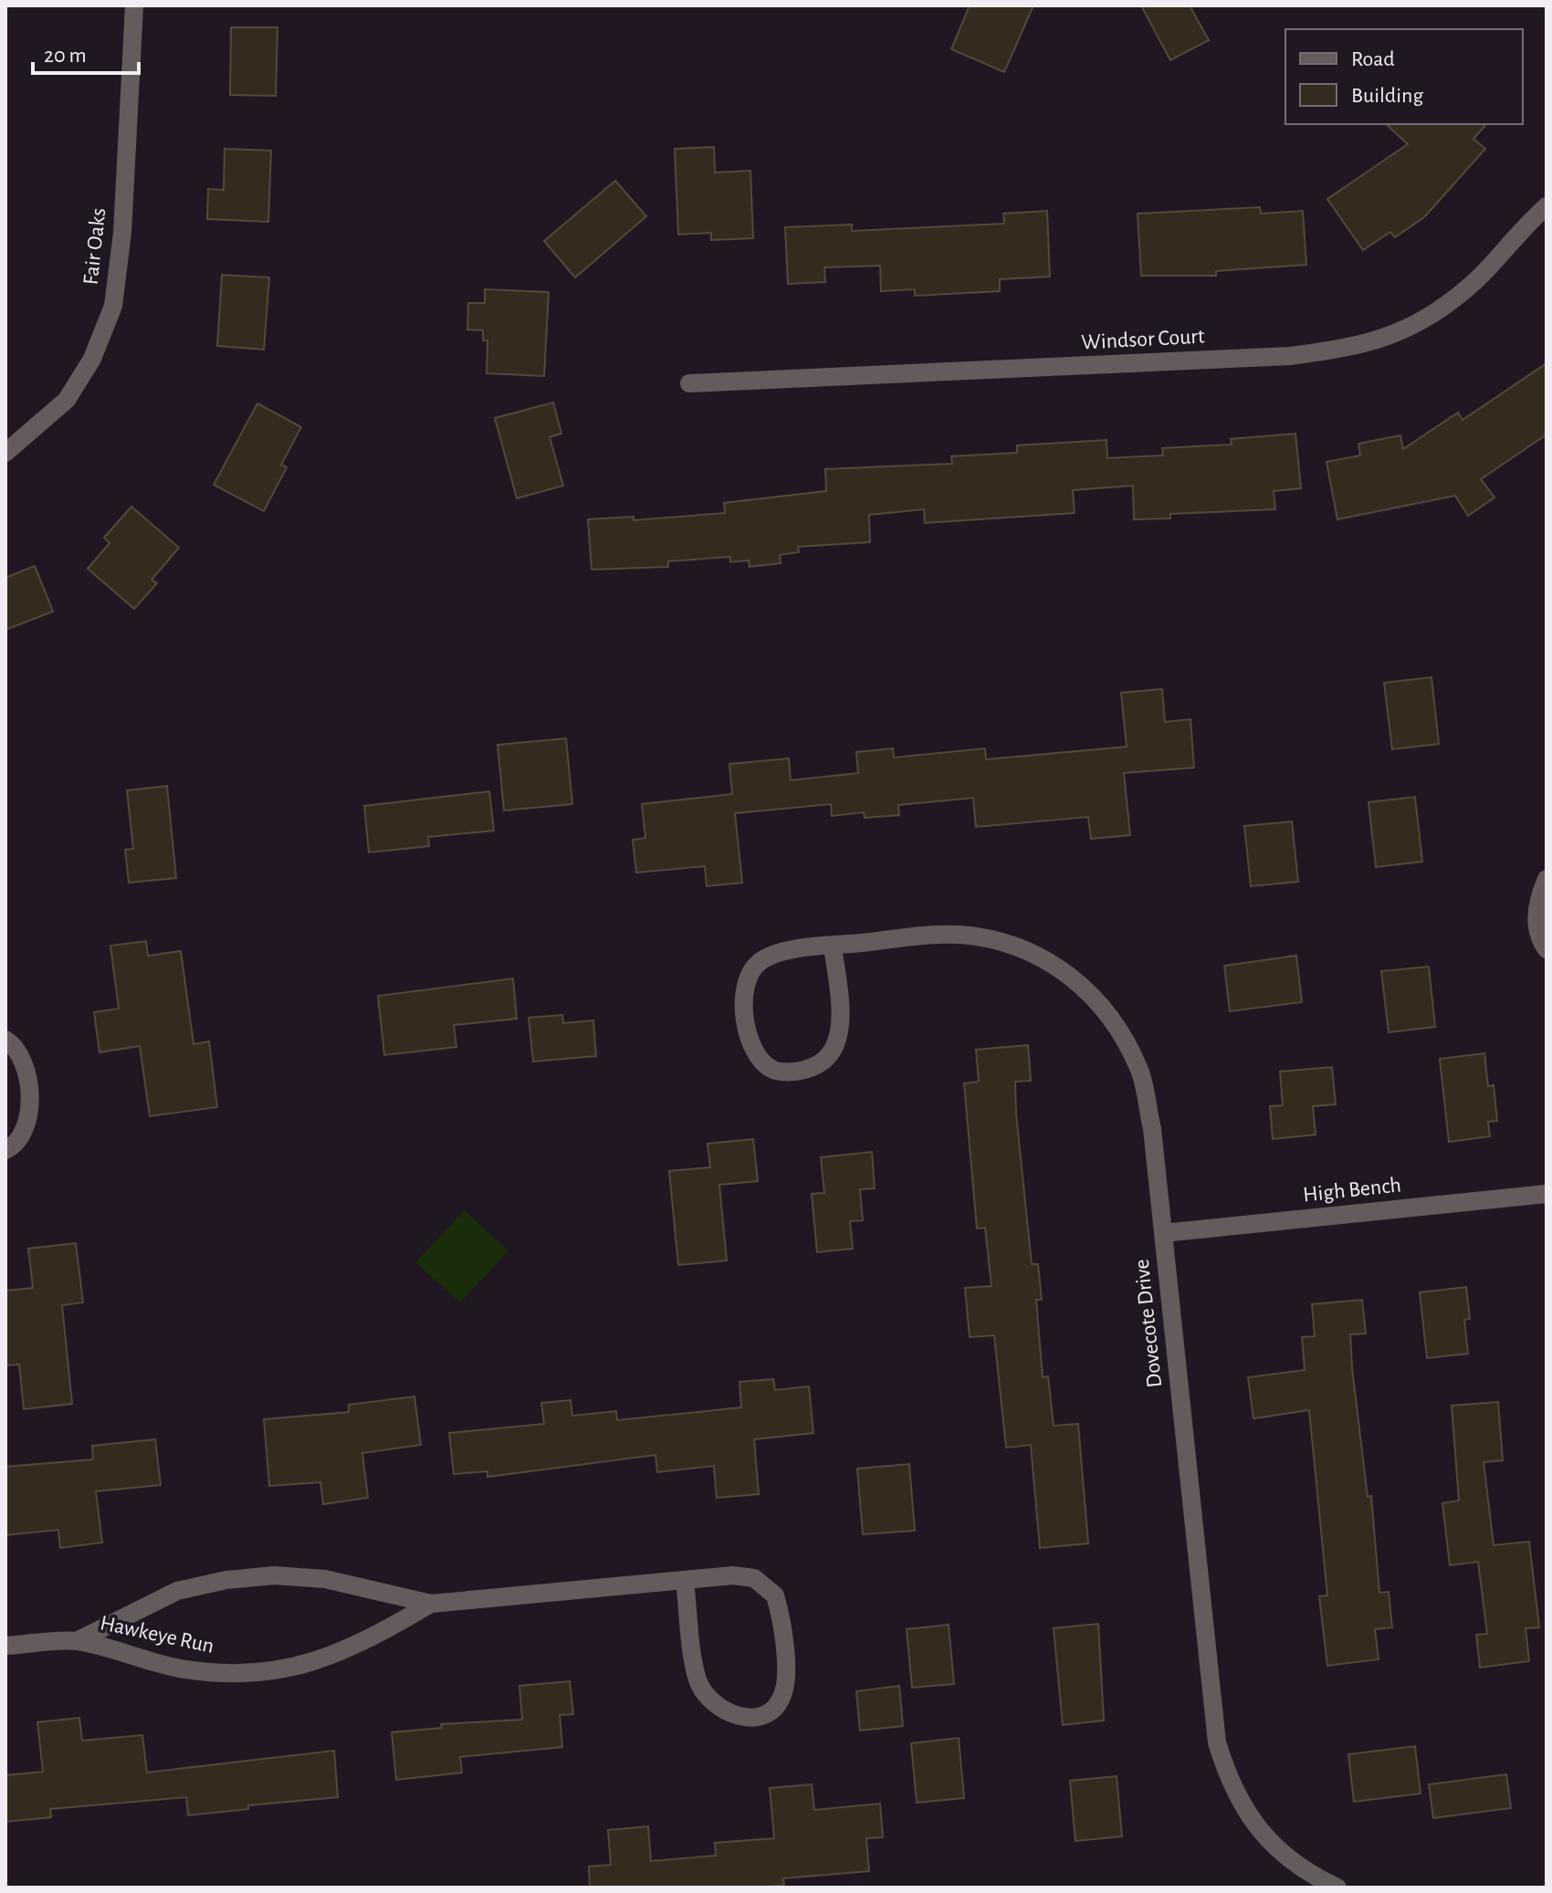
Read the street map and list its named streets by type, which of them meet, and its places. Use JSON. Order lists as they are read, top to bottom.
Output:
{
  "streets": {
    "street": [
      "Fair Oaks",
      "Windsor Court",
      "High Bench",
      "Dovecote Drive",
      "Hawkeye Run"
    ]
  },
  "crossings": [
    ["High Bench", "Dovecote Drive"]
  ],
  "legend": ["Road", "Building"],
  "scale_bar": "20 m"
}
